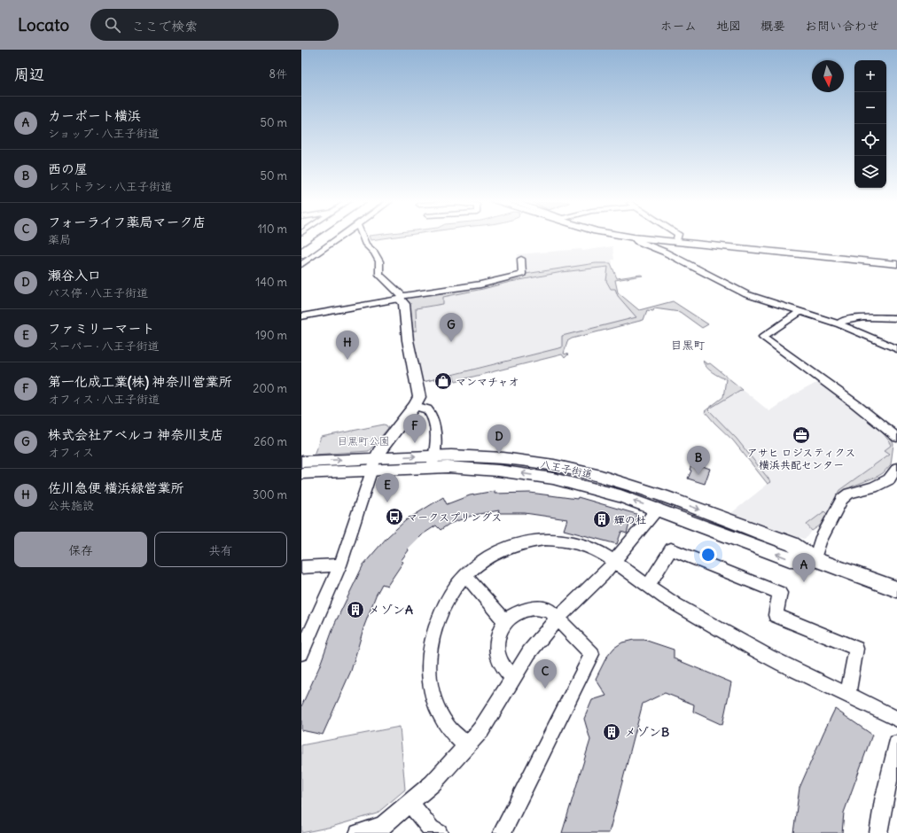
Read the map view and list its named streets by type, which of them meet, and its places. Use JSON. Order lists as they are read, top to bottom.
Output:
{
  "streets": {
    "street": ["八王子街道"]
  },
  "districts": ["目黒町"],
  "parks": ["目黒町公園"],
  "places": {
    "shop": ["マンマチャオ"],
    "office": ["アサヒ ロジスティクス 横浜共配センター"],
    "bus stop": ["マークスプリングス"],
    "building": ["輝の杜", "メゾンA", "メゾンB"]
  },
  "north": "bottom",
  "page": {
    "header": "Locato",
    "search": "ここで検索",
    "nav": [
      "ホーム",
      "地図",
      "概要",
      "お問い合わせ"
    ],
    "heading": ["周辺", "8件"],
    "map_buttons": ["+", "−"],
    "list": [
      {
        "mark": "A",
        "name": "カーポート横浜",
        "note": "ショップ · 八王子街道",
        "value": "50 m"
      },
      {
        "mark": "B",
        "name": "西の屋",
        "note": "レストラン · 八王子街道",
        "value": "50 m"
      },
      {
        "mark": "C",
        "name": "フォーライフ薬局マーク店",
        "note": "薬局",
        "value": "110 m"
      },
      {
        "mark": "D",
        "name": "瀬谷入口",
        "note": "バス停 · 八王子街道",
        "value": "140 m"
      },
      {
        "mark": "E",
        "name": "ファミリーマート",
        "note": "スーパー · 八王子街道",
        "value": "190 m"
      },
      {
        "mark": "F",
        "name": "第一化成工業(株) 神奈川営業所",
        "note": "オフィス · 八王子街道",
        "value": "200 m"
      },
      {
        "mark": "G",
        "name": "株式会社アベルコ 神奈川支店",
        "note": "オフィス",
        "value": "260 m"
      },
      {
        "mark": "H",
        "name": "佐川急便 横浜緑営業所",
        "note": "公共施設",
        "value": "300 m"
      }
    ],
    "pins": [
      "G",
      "H",
      "F",
      "D",
      "B",
      "E",
      "A",
      "C"
    ],
    "buttons": ["保存", "共有"]
  }
}
